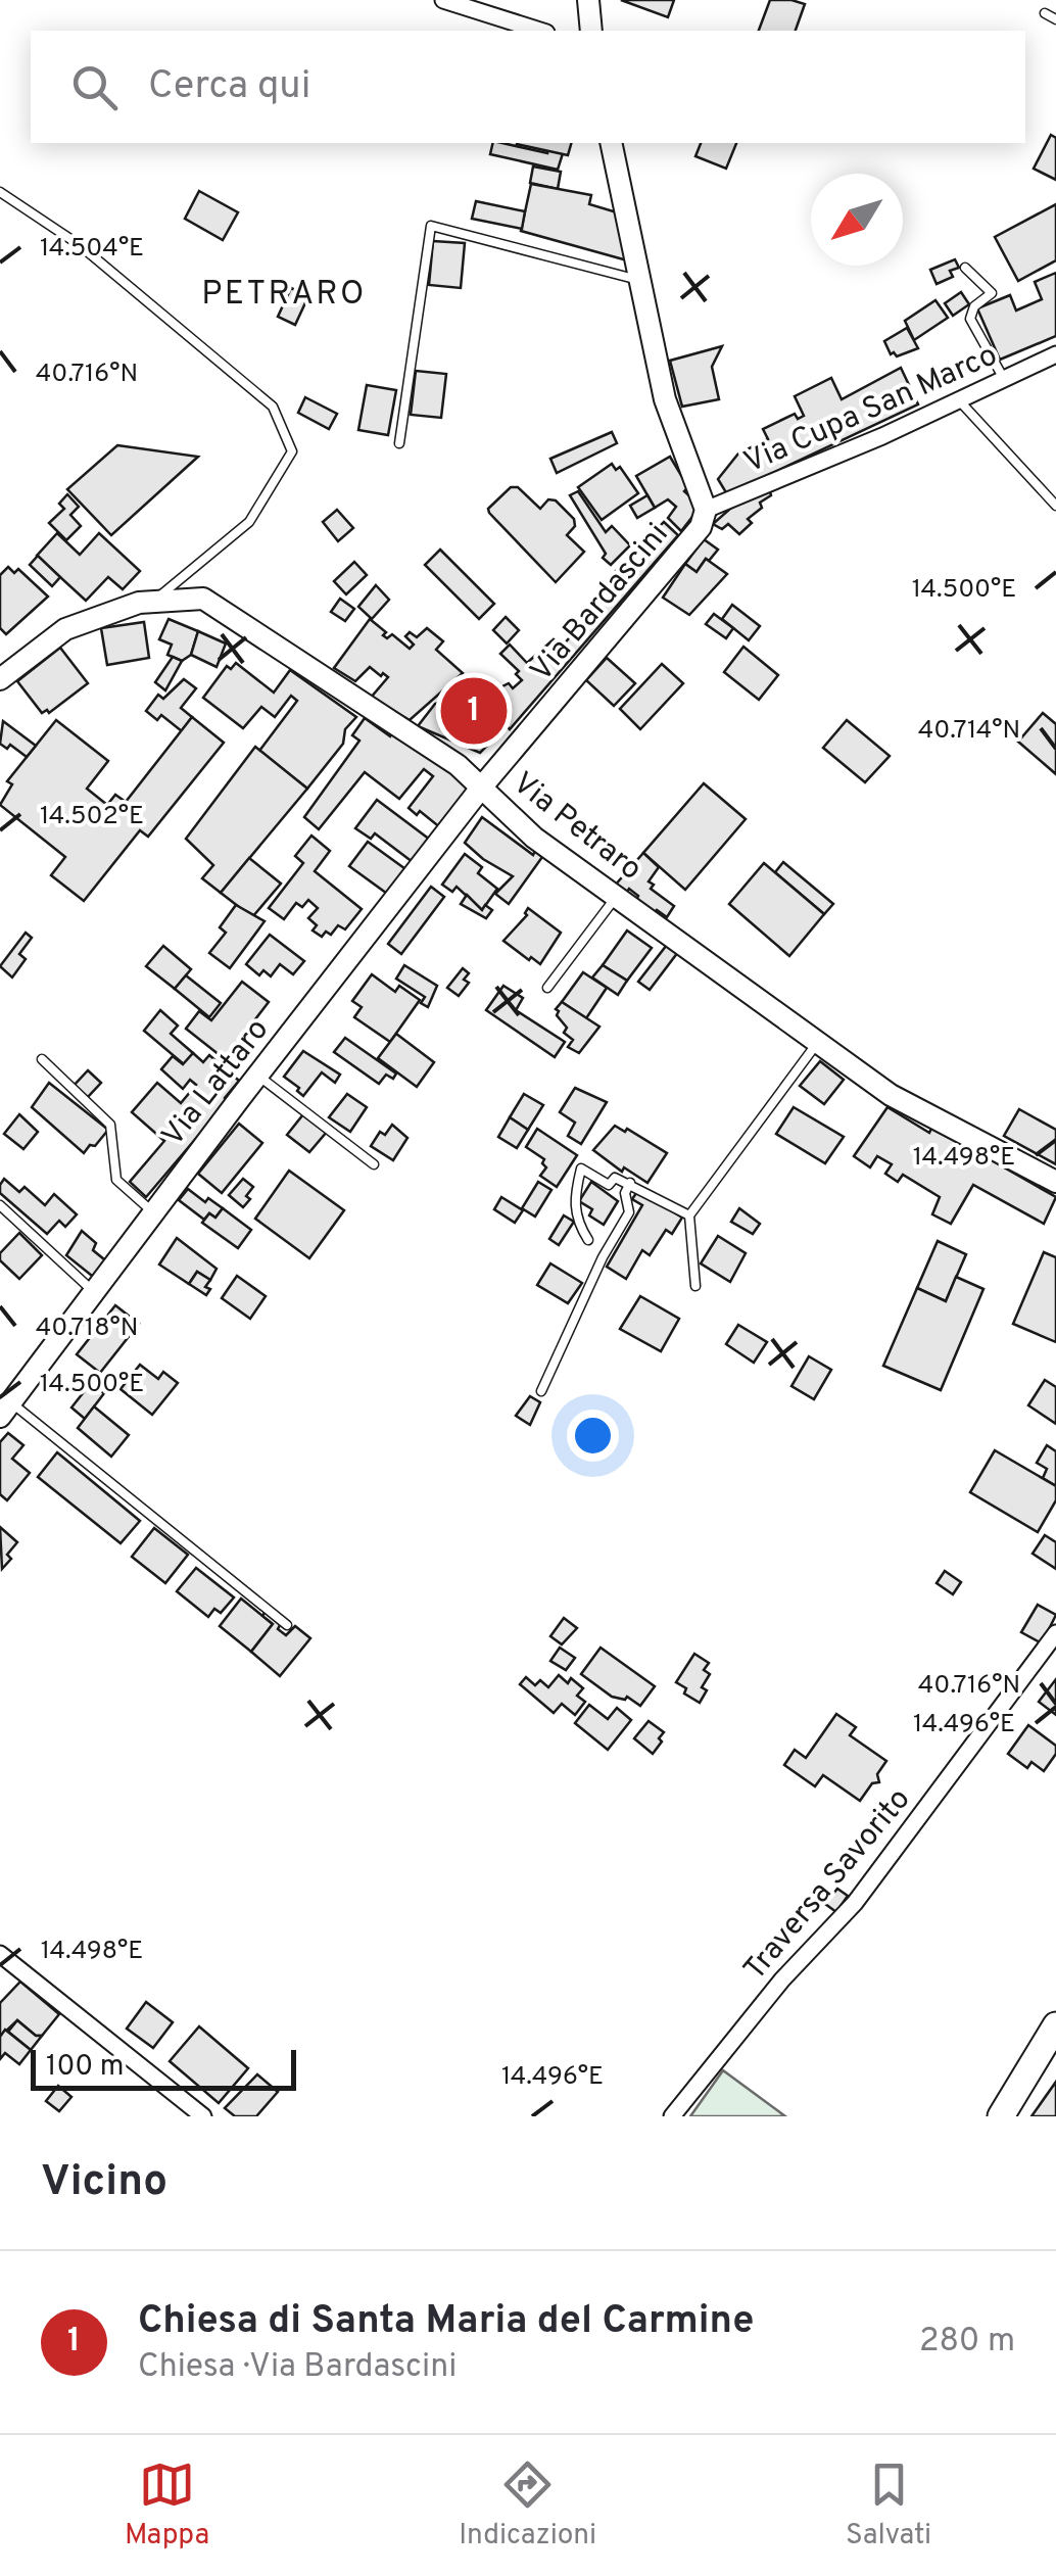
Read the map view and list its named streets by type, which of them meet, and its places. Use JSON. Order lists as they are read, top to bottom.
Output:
{
  "streets": {
    "street": [
      "Via Cupa San Marco",
      "Via Bardascini",
      "Via Petraro",
      "Via Lattaro",
      "Traversa Savorito"
    ]
  },
  "crossings": [
    ["Via Cupa San Marco", "Via Bardascini"],
    ["Via Bardascini", "Via Petraro"],
    ["Via Bardascini", "Via Lattaro"],
    ["Via Petraro", "Via Lattaro"]
  ],
  "districts": ["PETRARO"],
  "scale_bar": "100 m",
  "north": "bottom left",
  "page": {
    "search": "Cerca qui",
    "pins": "1",
    "scale": "100 m",
    "heading": "Vicino",
    "list": [
      {
        "mark": "1",
        "name": "Chiesa di Santa Maria del Carmine",
        "note": "Chiesa · Via Bardascini",
        "value": "280 m"
      }
    ],
    "nav": ["Mappa", "Indicazioni", "Salvati"]
  },
  "coordinates": [
    "14.504°E",
    "40.716°N",
    "14.500°E",
    "40.714°N",
    "14.502°E",
    "14.498°E",
    "40.718°N",
    "14.496°E"
  ]
}
